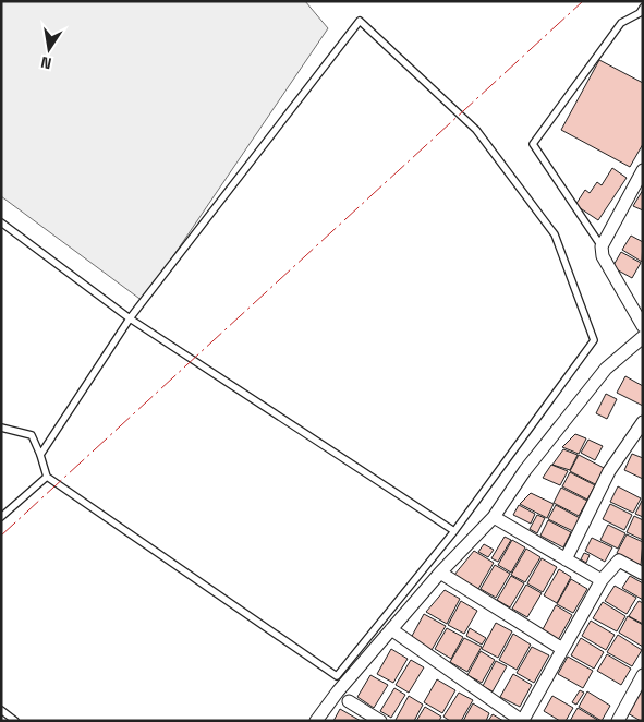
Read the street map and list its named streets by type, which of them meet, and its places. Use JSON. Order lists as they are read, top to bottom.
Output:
{
  "north": "bottom"
}
